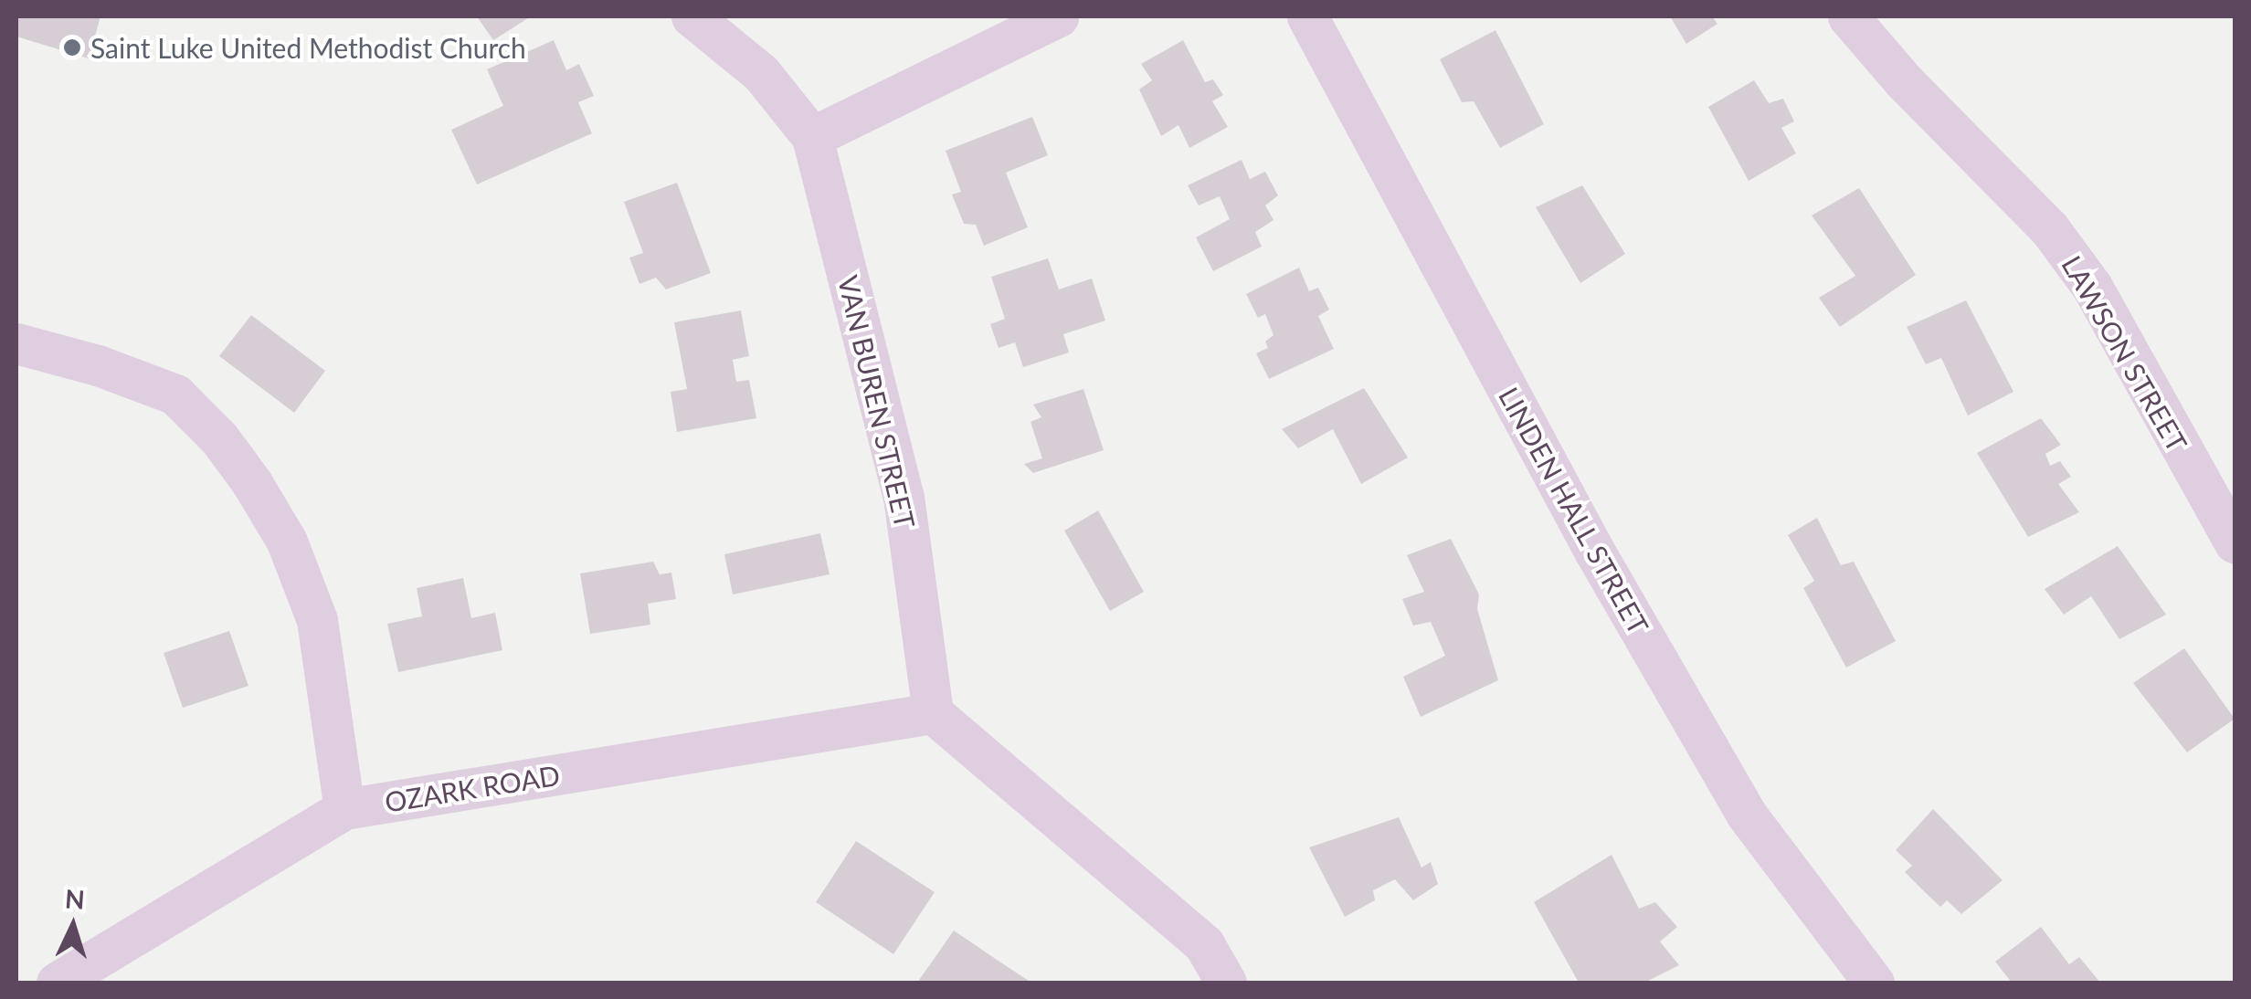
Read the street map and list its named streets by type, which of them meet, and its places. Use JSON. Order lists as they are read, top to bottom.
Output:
{
  "streets": {
    "street": [
      "LAWSON STREET",
      "VAN BUREN STREET",
      "LINDEN HALL STREET",
      "OZARK ROAD"
    ]
  },
  "crossings": [
    ["VAN BUREN STREET", "OZARK ROAD"]
  ],
  "places": ["Saint Luke United Methodist Church"],
  "north": "top"
}
